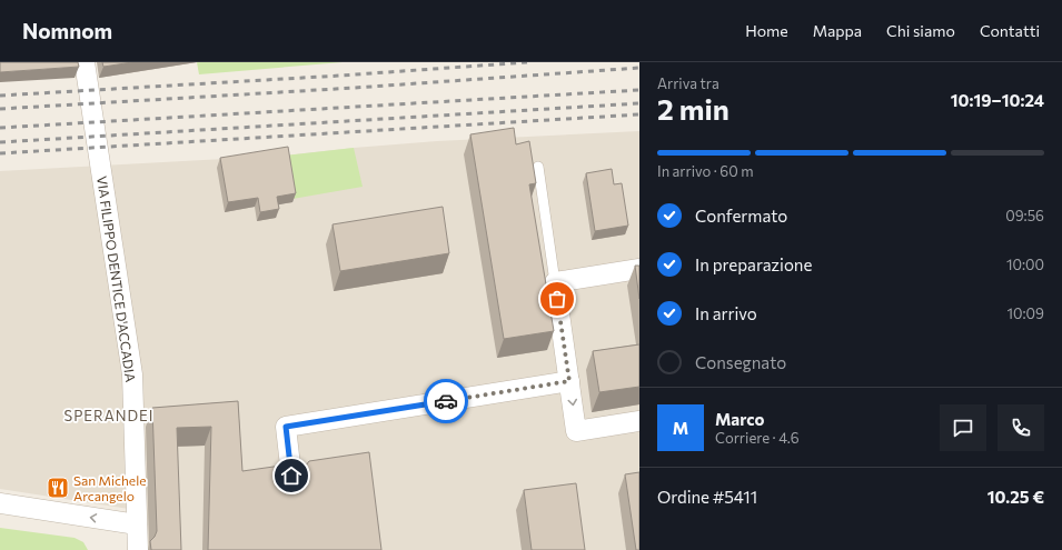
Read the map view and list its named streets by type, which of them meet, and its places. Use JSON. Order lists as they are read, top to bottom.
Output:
{
  "streets": {
    "street": ["VIA FILIPPO DENTICE D'ACCADIA"]
  },
  "districts": ["SPERANDEI"],
  "places": {
    "restaurant": ["San Michele Arcangelo"]
  },
  "page": {
    "header": "Nomnom",
    "nav": [
      "Home",
      "Mappa",
      "Chi siamo",
      "Contatti"
    ],
    "heading": ["2 min", "Arriva tra", "10:19–10:24"],
    "panel": [
      "Marco",
      "Corriere · 4.6",
      "Ordine #5411",
      "10.25 €"
    ],
    "bar": "In arrivo · 60 m",
    "list": [
      ["Confermato", "09:56"],
      ["In preparazione", "10:00"],
      ["In arrivo", "10:09"],
      "Consegnato"
    ],
    "round": "M"
  }
}
